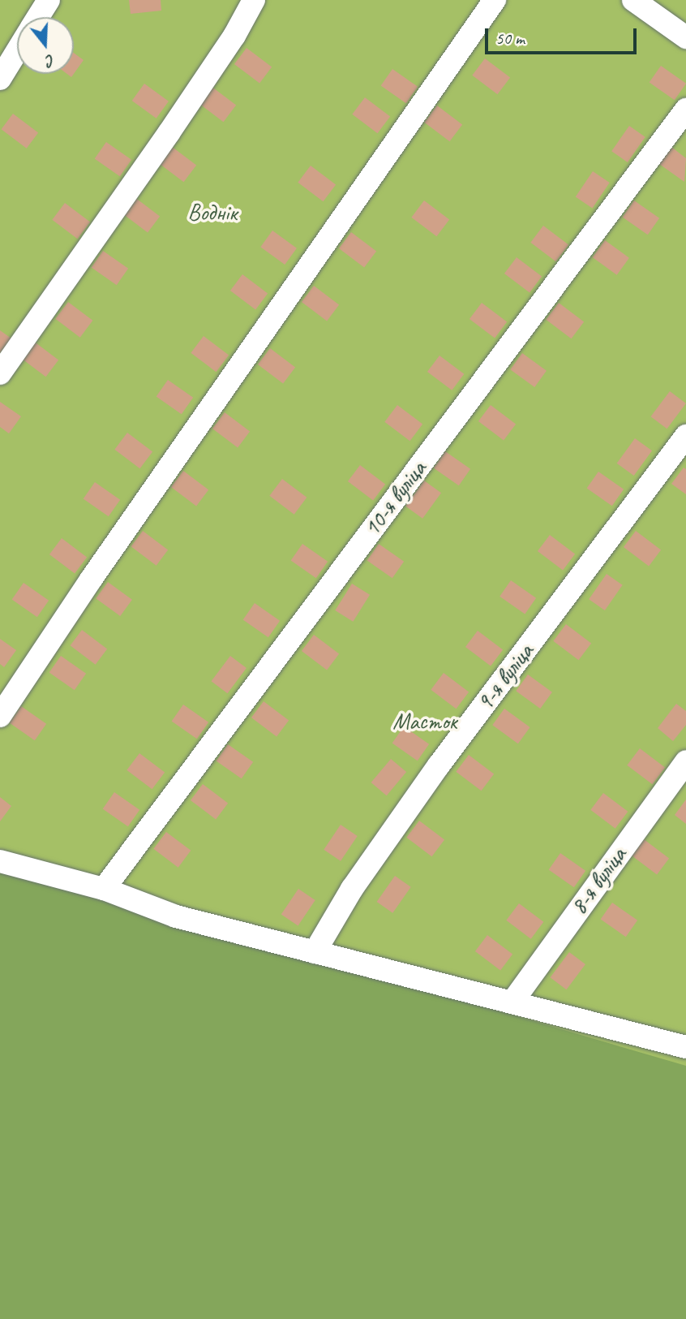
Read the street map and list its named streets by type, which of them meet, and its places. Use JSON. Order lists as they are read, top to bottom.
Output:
{
  "streets": {
    "street": ["10-я вуліца", "9-я вуліца", "8-я вуліца"]
  },
  "parks": ["Воднік", "Масток"],
  "scale_bar": "50 m",
  "north": "bottom"
}
